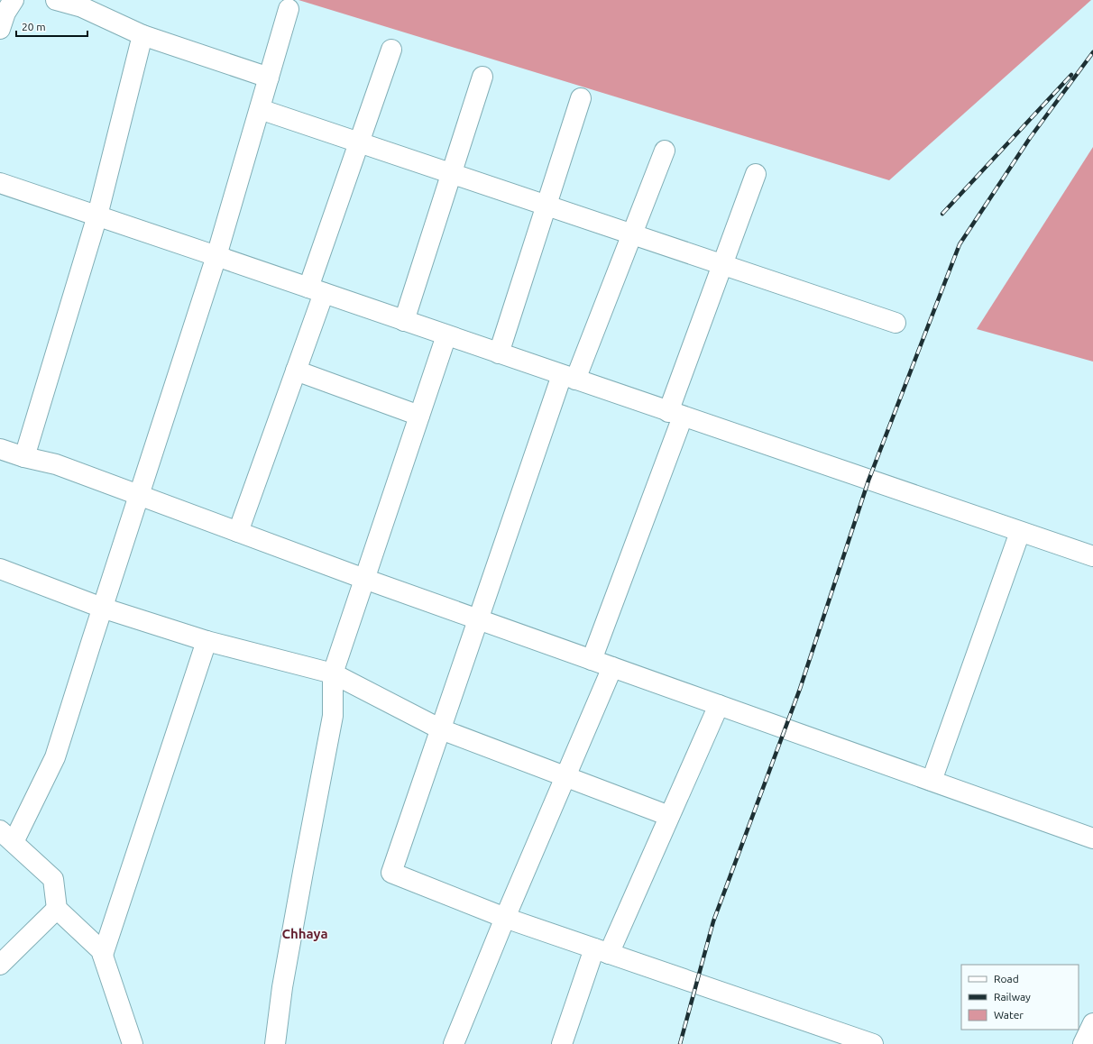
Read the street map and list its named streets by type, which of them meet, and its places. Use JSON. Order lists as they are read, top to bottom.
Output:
{
  "districts": ["Chhaya"],
  "legend": ["Road", "Railway", "Water"],
  "scale_bar": "20 m"
}
